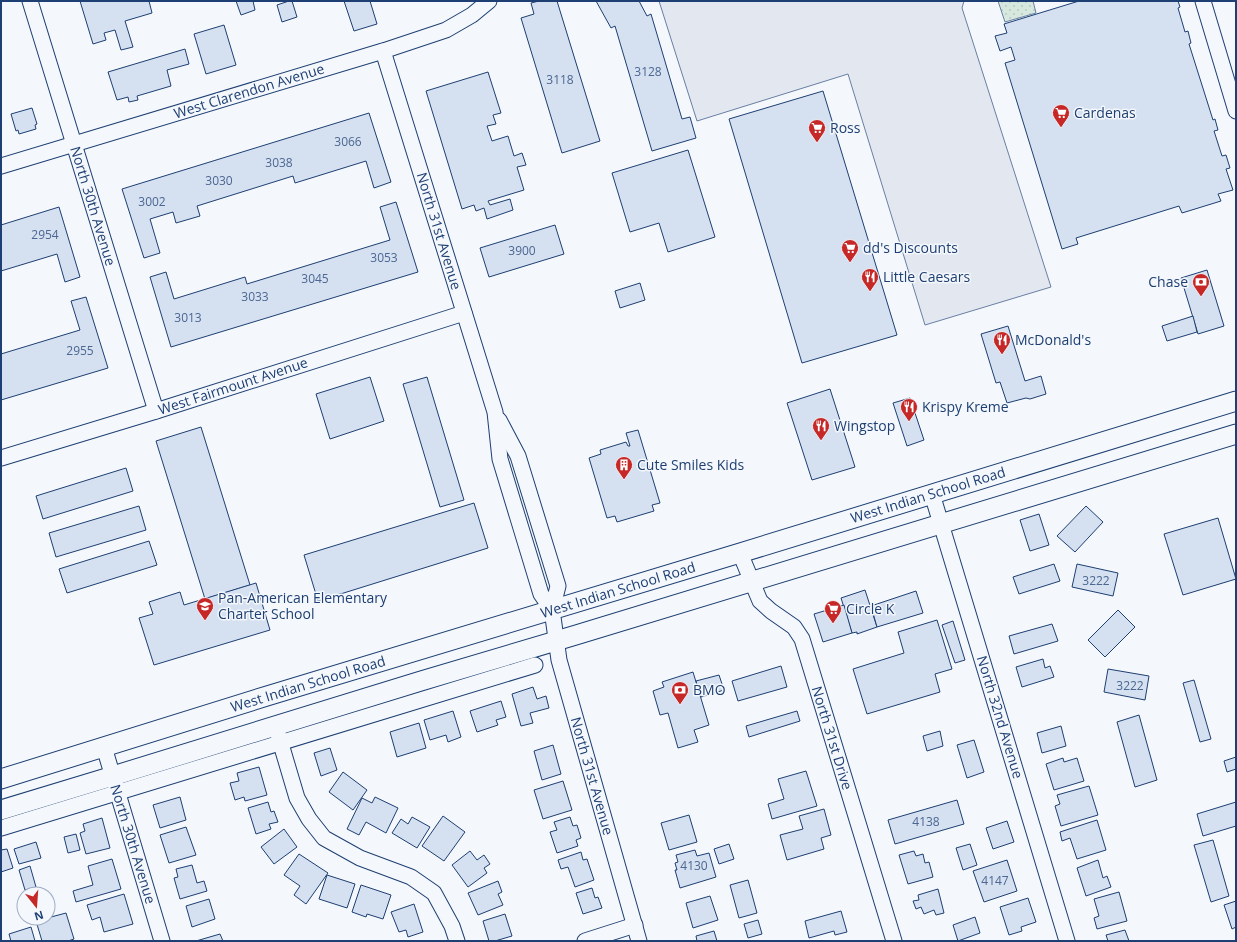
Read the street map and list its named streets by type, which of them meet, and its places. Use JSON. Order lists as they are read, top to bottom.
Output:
{
  "streets": {
    "main road": ["West Indian School Road"],
    "street": [
      "West Clarendon Avenue",
      "North 30th Avenue",
      "North 31st Avenue",
      "West Fairmount Avenue",
      "North 32nd Avenue",
      "North 31st Drive"
    ]
  },
  "crossings": [
    ["West Clarendon Avenue", "North 30th Avenue"],
    ["West Clarendon Avenue", "North 31st Avenue"],
    ["North 30th Avenue", "West Fairmount Avenue"],
    ["North 30th Avenue", "West Indian School Road"],
    ["North 31st Avenue", "West Fairmount Avenue"],
    ["North 31st Avenue", "West Indian School Road"],
    ["West Indian School Road", "North 32nd Avenue"],
    ["West Indian School Road", "North 31st Drive"]
  ],
  "places": {
    "supermarket": [
      "Cardenas",
      "Ross",
      "dd's Discounts",
      "Circle K"
    ],
    "restaurant": [
      "Little Caesars",
      "McDonald's",
      "Krispy Kreme",
      "Wingstop"
    ],
    "bank": ["Chase", "BMO"],
    "building": ["Cute Smiles Kids"],
    "school or university": ["Pan-American Elementary Charter School"]
  },
  "house_numbers": [
    "3128",
    "3118",
    "3066",
    "3038",
    "3030",
    "3002",
    "2954",
    "3900",
    "3053",
    "3045",
    "3033",
    "3013",
    "2955",
    "3222",
    "3222",
    "4138",
    "4130",
    "4147"
  ],
  "north": "bottom"
}
